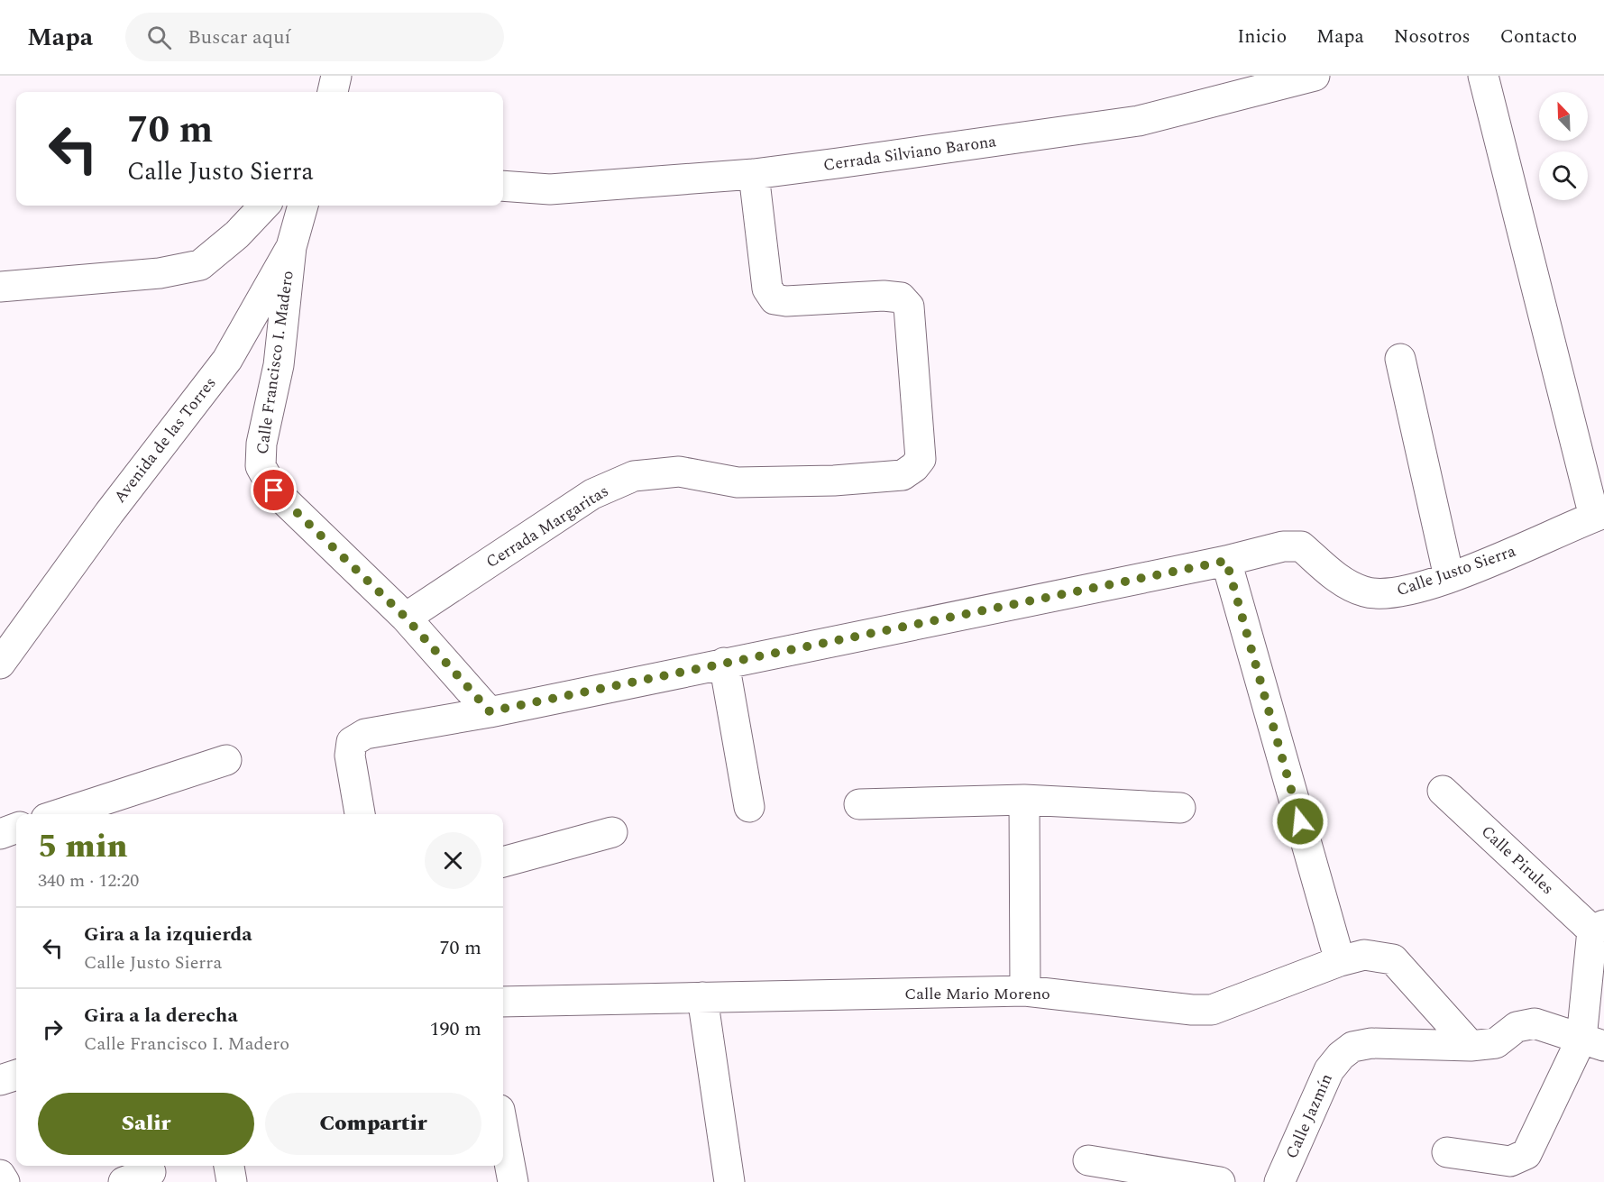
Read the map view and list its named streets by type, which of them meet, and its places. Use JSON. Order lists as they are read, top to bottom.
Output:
{
  "streets": {
    "street": [
      "Cerrada Silviano Barona",
      "Calle Francisco I. Madero",
      "Avenida de las Torres",
      "Cerrada Margaritas",
      "Calle Justo Sierra",
      "Calle Pirules",
      "Calle Mario Moreno",
      "Calle Jazmín"
    ]
  },
  "crossings": [
    ["Cerrada Silviano Barona", "Cerrada Margaritas"],
    ["Calle Francisco I. Madero", "Avenida de las Torres"],
    ["Calle Francisco I. Madero", "Cerrada Margaritas"],
    ["Calle Francisco I. Madero", "Calle Justo Sierra"],
    ["Calle Mario Moreno", "Calle Jazmín"]
  ],
  "north": "top left",
  "page": {
    "header": "Mapa",
    "search": "Buscar aquí",
    "nav": [
      "Inicio",
      "Mapa",
      "Nosotros",
      "Contacto"
    ],
    "turn": ["70 m", "Calle Justo Sierra"],
    "heading": ["5 min", "340 m · 12:20"],
    "list": [
      {
        "name": "Gira a la izquierda",
        "note": "Calle Justo Sierra",
        "value": "70 m"
      },
      {
        "name": "Gira a la derecha",
        "note": "Calle Francisco I. Madero",
        "value": "190 m"
      }
    ],
    "buttons": ["Salir", "Compartir"]
  }
}
